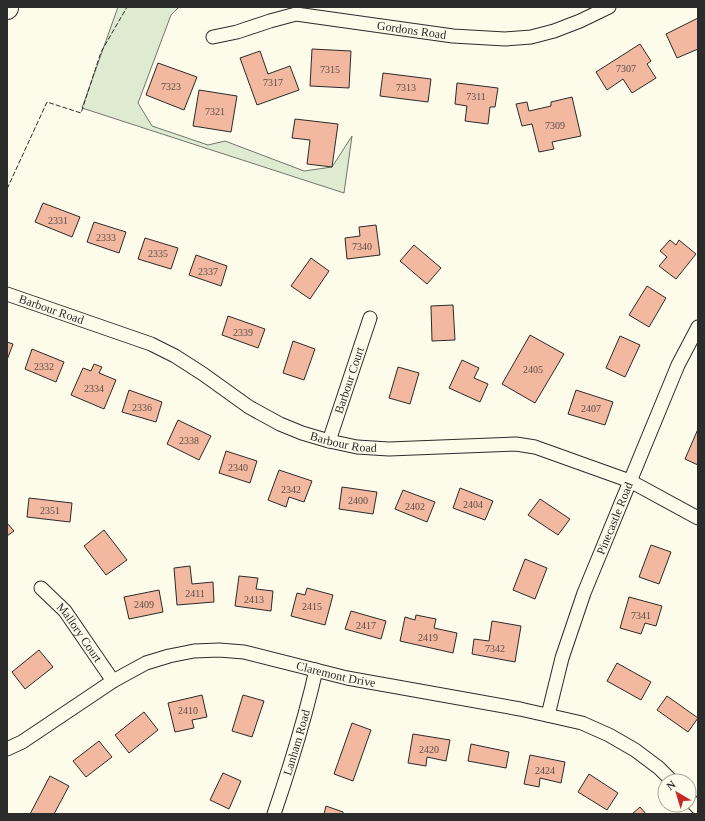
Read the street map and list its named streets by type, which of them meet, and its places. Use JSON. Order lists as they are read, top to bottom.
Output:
{
  "streets": {
    "street": [
      "Gordons Road",
      "Barbour Road",
      "Barbour Court",
      "Pinecastle Road",
      "Mallory Court",
      "Claremont Drive",
      "Lanham Road"
    ]
  },
  "crossings": [
    ["Barbour Road", "Barbour Court"],
    ["Barbour Road", "Pinecastle Road"],
    ["Pinecastle Road", "Claremont Drive"],
    ["Mallory Court", "Claremont Drive"],
    ["Claremont Drive", "Lanham Road"]
  ],
  "house_numbers": [
    "7307",
    "7315",
    "7317",
    "7323",
    "7313",
    "7311",
    "7321",
    "7309",
    "2331",
    "2333",
    "7340",
    "2335",
    "2337",
    "2339",
    "2332",
    "2405",
    "2334",
    "2336",
    "2407",
    "2338",
    "2340",
    "2342",
    "2400",
    "2404",
    "2402",
    "2351",
    "2411",
    "2413",
    "2409",
    "2415",
    "7341",
    "2417",
    "2419",
    "7342",
    "2410",
    "2420",
    "2424"
  ],
  "north": "top left"
}
